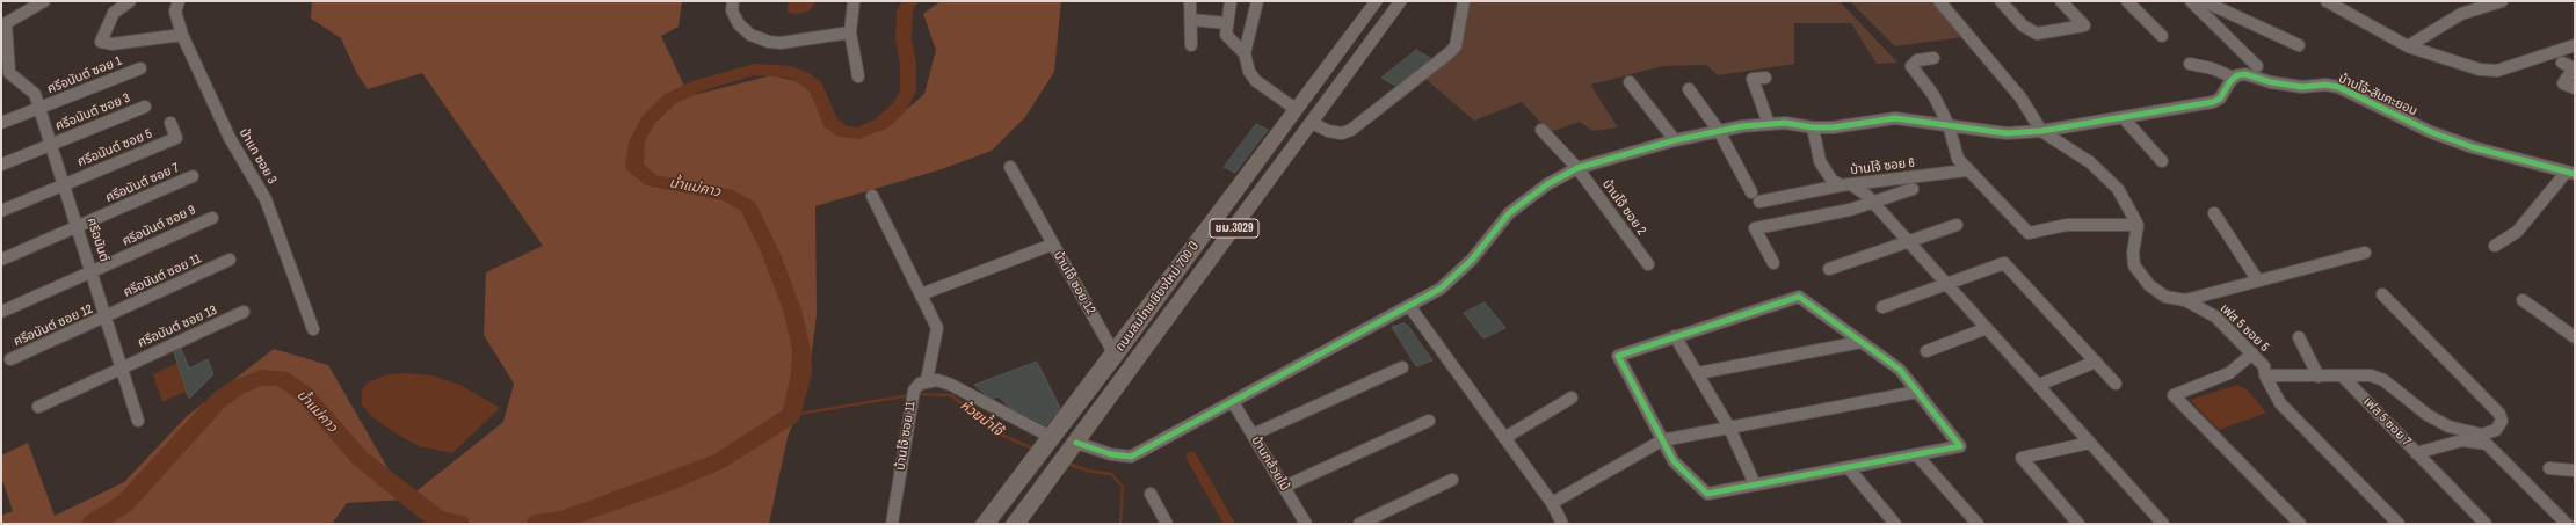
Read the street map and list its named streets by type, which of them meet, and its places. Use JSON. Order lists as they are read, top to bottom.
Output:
{
  "streets": {
    "main road": ["ชม.3029", "ถนนสมโภชเชียงใหม่ 700 ปี"],
    "street": [
      "ศรีอนันต์ ซอย 1",
      "บ้านโจ้-สันคะยอม",
      "ศรีอนันต์ ซอย 3",
      "ศรีอนันต์ ซอย 5",
      "ป่าแก ซอย 3",
      "บ้านโจ้ ซอย 6",
      "ศรีอนันต์ ซอย 7",
      "บ้านโจ้ ซอย 2",
      "ศรีอนันต์ ซอย 9",
      "ศรีอนันต์",
      "ศรีอนันต์ ซอย 11",
      "บ้านโจ้ ซอย 12",
      "ศรีอนันต์ ซอย 12",
      "ศรีอนันต์ ซอย 13",
      "เฟส 5 ซอย 5",
      "เฟส 5 ซอย 7",
      "บ้านโจ้ ซอย 11",
      "บ้านกล้วยไม้"
    ]
  },
  "crossings": [
    ["ศรีอนันต์ ซอย 1", "ศรีอนันต์"],
    ["ศรีอนันต์ ซอย 3", "ศรีอนันต์"],
    ["ศรีอนันต์ ซอย 5", "ศรีอนันต์"],
    ["ศรีอนันต์ ซอย 7", "ศรีอนันต์"],
    ["ศรีอนันต์ ซอย 9", "ศรีอนันต์"],
    ["ศรีอนันต์", "ศรีอนันต์ ซอย 11"],
    ["ศรีอนันต์", "ศรีอนันต์ ซอย 12"],
    ["ศรีอนันต์", "ศรีอนันต์ ซอย 13"],
    ["ศรีอนันต์ ซอย 11", "ศรีอนันต์ ซอย 12"],
    ["บ้านโจ้ ซอย 12", "ถนนสมโภชเชียงใหม่ 700 ปี"]
  ],
  "water": ["น้ำแม่คาว", "ห้วยน้ำโจ้"]
}
